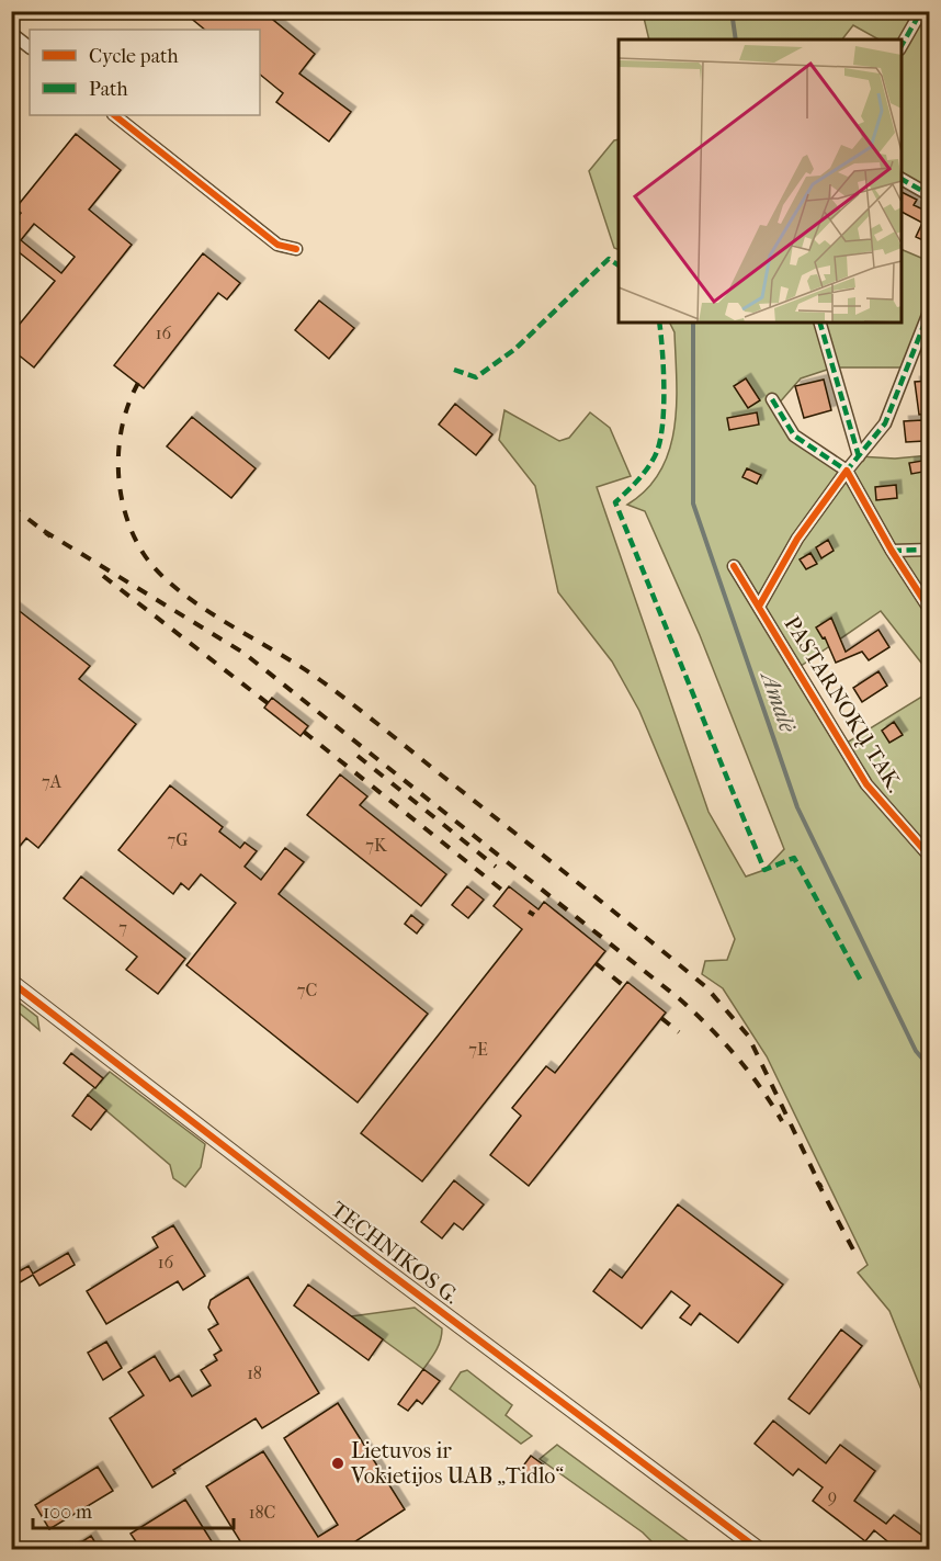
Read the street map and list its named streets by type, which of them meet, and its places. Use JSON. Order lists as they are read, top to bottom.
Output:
{
  "streets": {
    "street": ["PASTARNOKŲ TAK.", "TECHNIKOS G."]
  },
  "water": ["Amalė"],
  "places": ["Lietuvos ir Vokietijos UAB „Tidlo“"],
  "house_numbers": [
    "16",
    "7A",
    "7G",
    "7K",
    "7",
    "7C",
    "7E",
    "16",
    "18",
    "9",
    "18C"
  ],
  "legend": ["Cycle path", "Path"],
  "scale_bar": "100 m"
}
